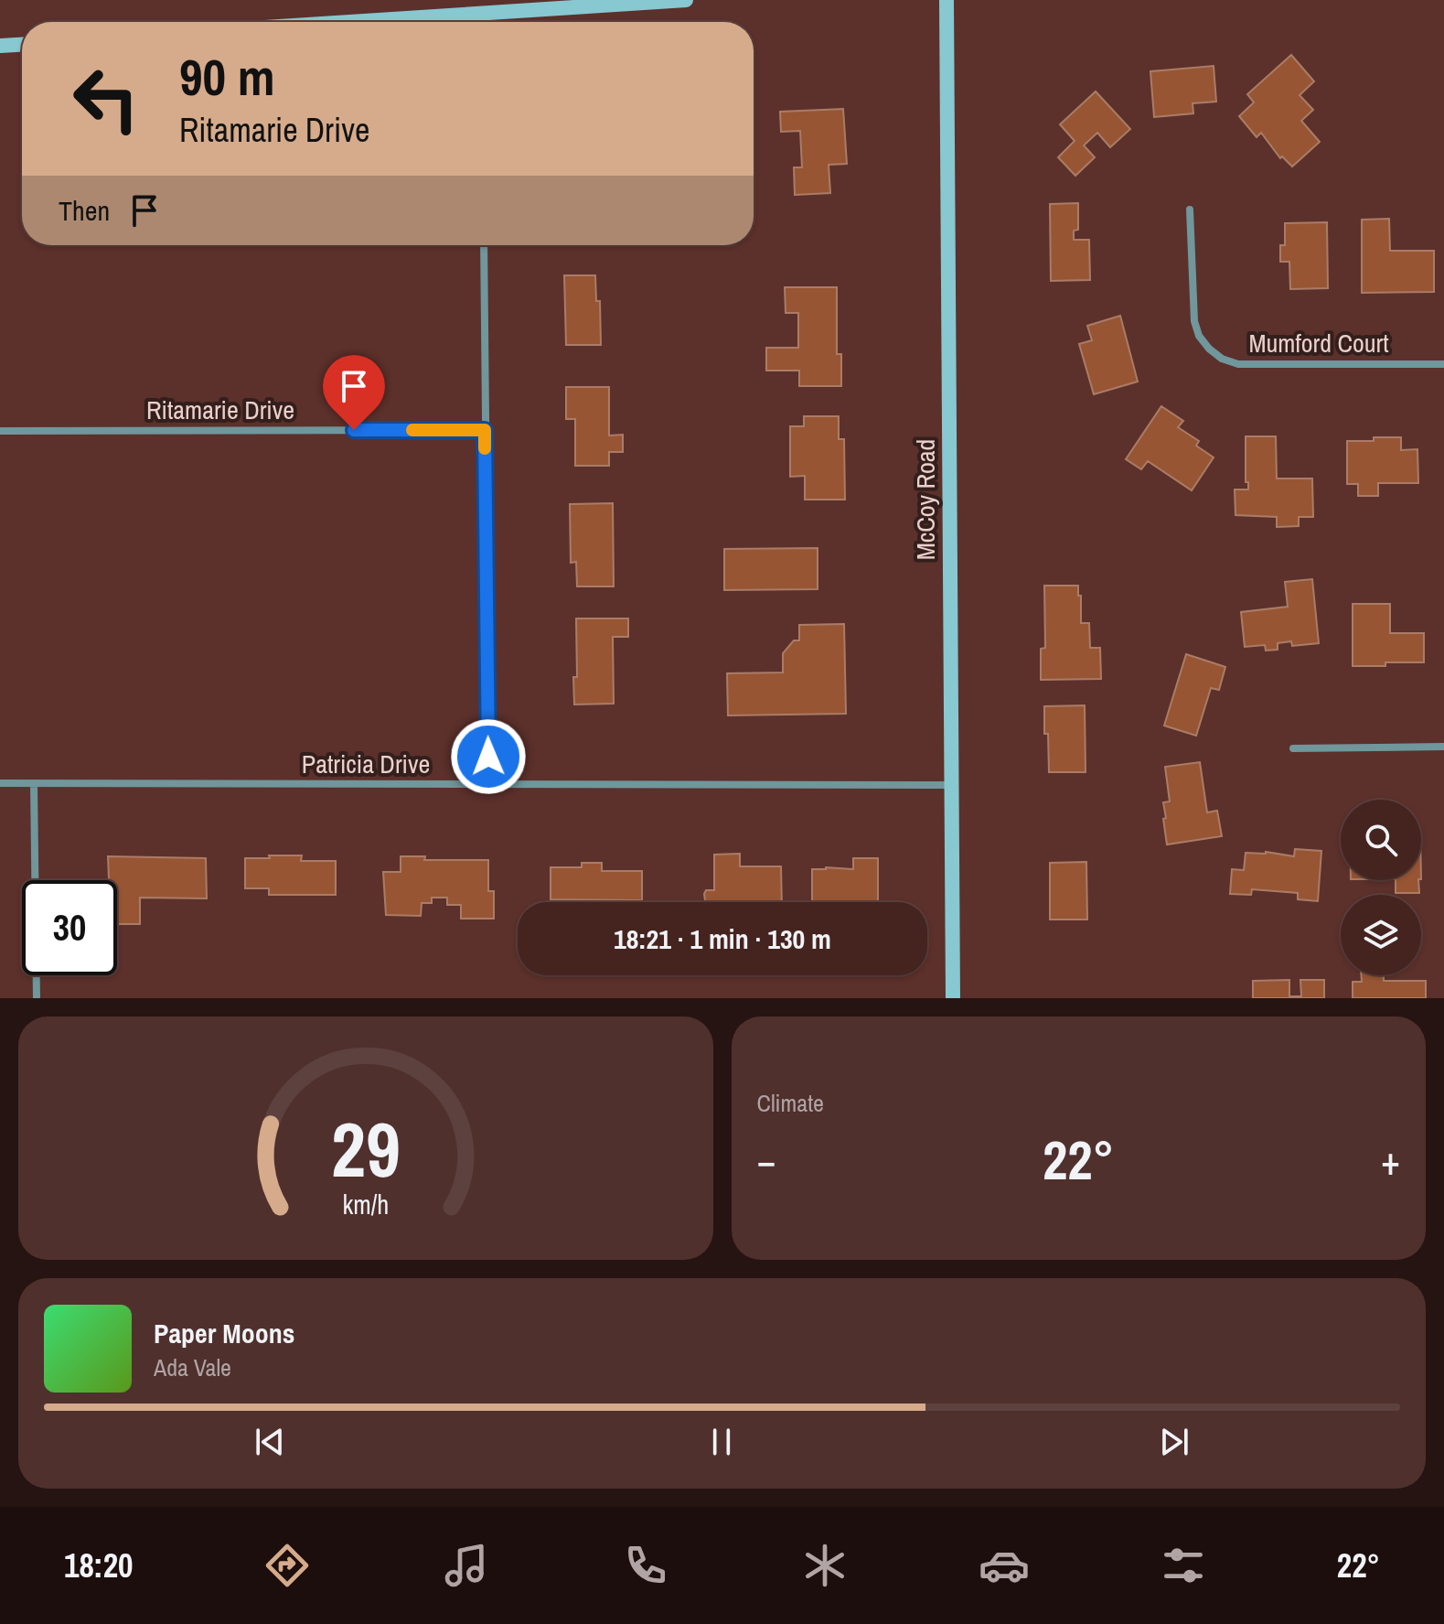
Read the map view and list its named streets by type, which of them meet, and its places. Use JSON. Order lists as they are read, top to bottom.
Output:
{
  "streets": {
    "main road": ["McCoy Road"],
    "street": ["Mumford Court", "Ritamarie Drive", "Patricia Drive"]
  },
  "crossings": [
    ["McCoy Road", "Patricia Drive"]
  ],
  "page": {
    "turn": ["90 m", "Ritamarie Drive"],
    "then": "Then",
    "limit": "30",
    "trip": "18:21 · 1 min · 130 m",
    "tile": "Climate",
    "heat": ["−", "22°", "+"],
    "song": ["Paper Moons", "Ada Vale"],
    "tabs": ["18:20", "22°"],
    "gauge": ["29", "km/h"]
  }
}
